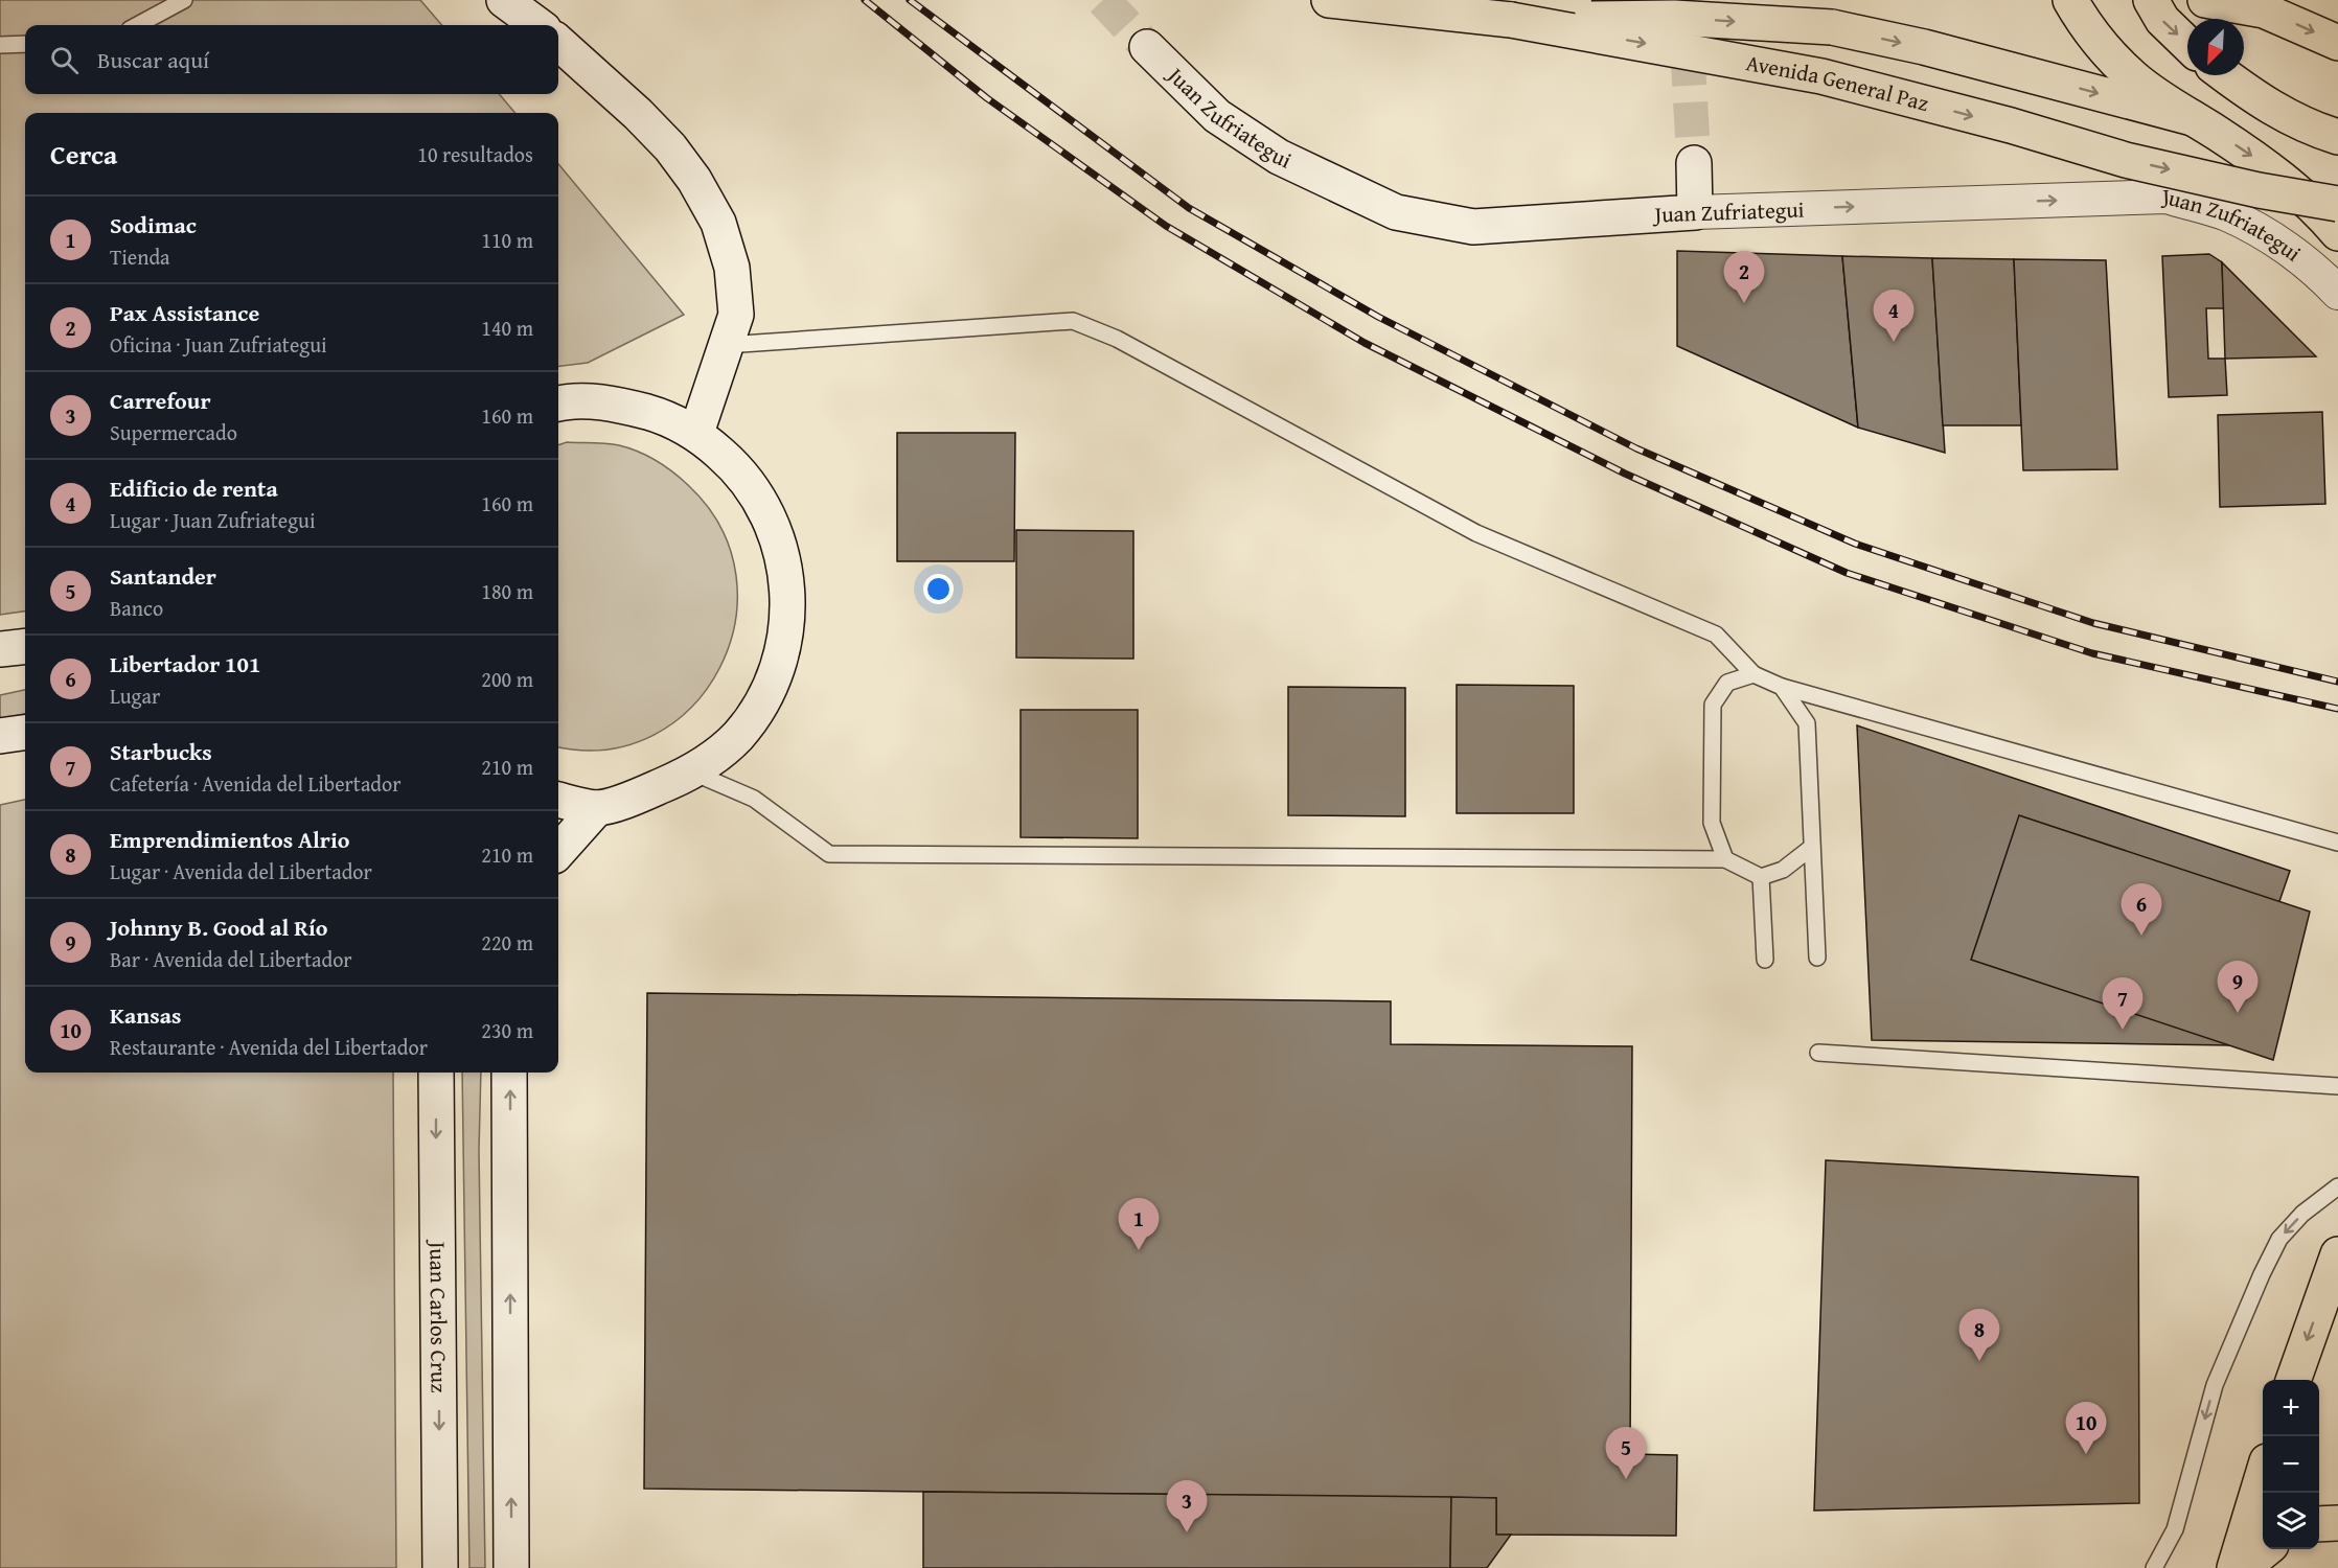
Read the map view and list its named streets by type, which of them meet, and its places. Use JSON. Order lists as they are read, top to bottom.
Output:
{
  "streets": {
    "main road": ["Avenida General Paz"],
    "street": ["Juan Zufriategui", "Juan Carlos Cruz"]
  },
  "one_way": ["Juan Zufriategui"],
  "north": "bottom left",
  "page": {
    "search": "Buscar aquí",
    "heading": ["Cerca", "10 resultados"],
    "list": [
      {
        "mark": "1",
        "name": "Sodimac",
        "note": "Tienda",
        "value": "110 m"
      },
      {
        "mark": "2",
        "name": "Pax Assistance",
        "note": "Oficina · Juan Zufriategui",
        "value": "140 m"
      },
      {
        "mark": "3",
        "name": "Carrefour",
        "note": "Supermercado",
        "value": "160 m"
      },
      {
        "mark": "4",
        "name": "Edificio de renta",
        "note": "Lugar · Juan Zufriategui",
        "value": "160 m"
      },
      {
        "mark": "5",
        "name": "Santander",
        "note": "Banco",
        "value": "180 m"
      },
      {
        "mark": "6",
        "name": "Libertador 101",
        "note": "Lugar",
        "value": "200 m"
      },
      {
        "mark": "7",
        "name": "Starbucks",
        "note": "Cafetería · Avenida del Libertador",
        "value": "210 m"
      },
      {
        "mark": "8",
        "name": "Emprendimientos Alrio",
        "note": "Lugar · Avenida del Libertador",
        "value": "210 m"
      },
      {
        "mark": "9",
        "name": "Johnny B. Good al Río",
        "note": "Bar · Avenida del Libertador",
        "value": "220 m"
      },
      {
        "mark": "10",
        "name": "Kansas",
        "note": "Restaurante · Avenida del Libertador",
        "value": "230 m"
      }
    ],
    "pins": [
      "2",
      "4",
      "6",
      "9",
      "7",
      "1",
      "8",
      "10",
      "5",
      "3"
    ],
    "map_buttons": ["+", "−"]
  }
}
